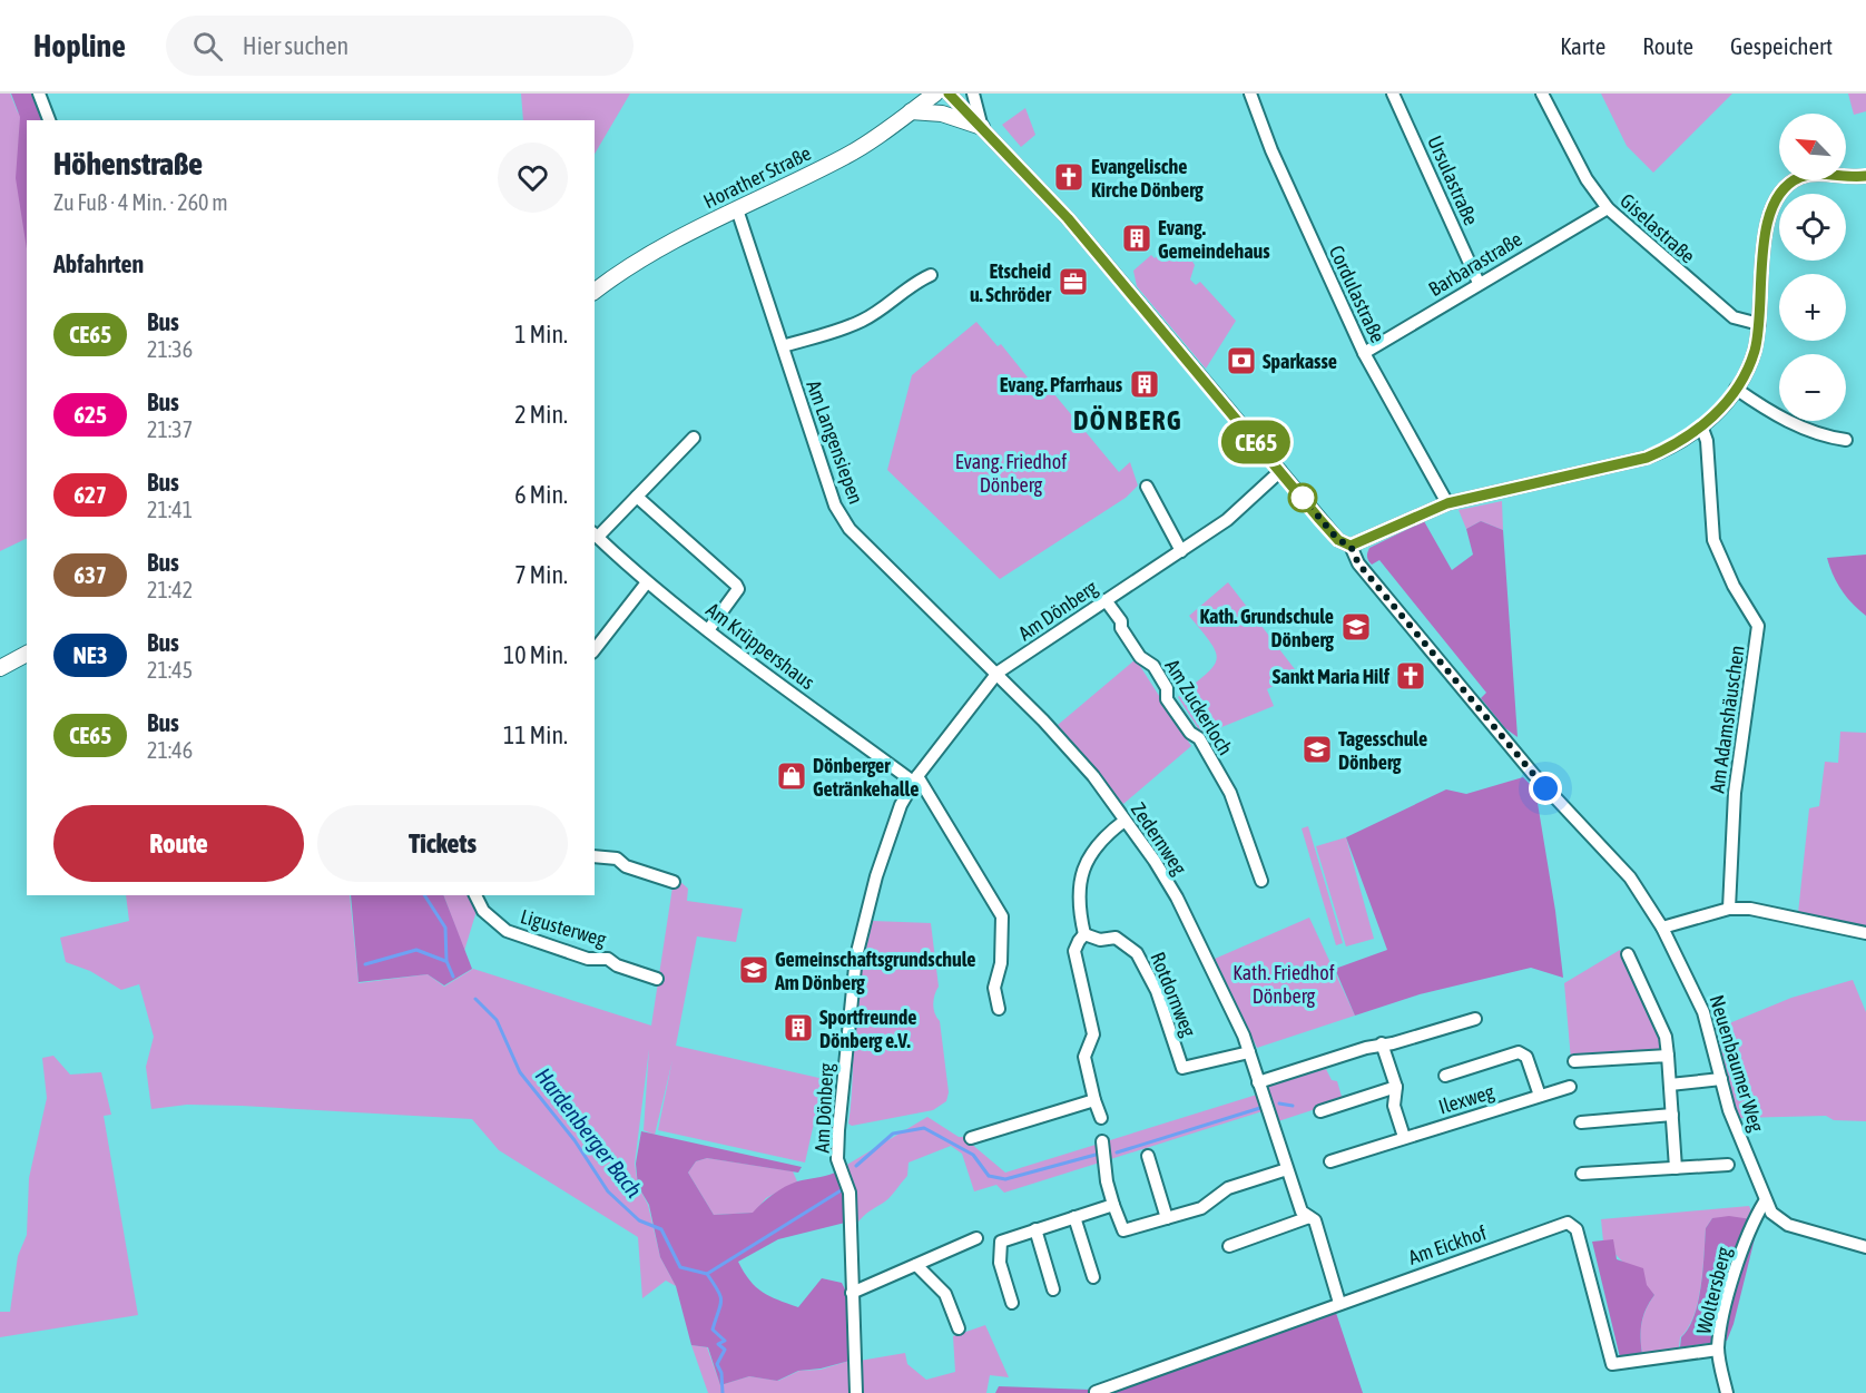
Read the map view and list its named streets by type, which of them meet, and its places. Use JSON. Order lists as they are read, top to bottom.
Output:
{
  "streets": {
    "main road": ["Horather Straße"],
    "street": [
      "Ursulastraße",
      "Giselastraße",
      "Barbarastraße",
      "Cordulastraße",
      "Am Langensiepen",
      "Am Dönberg",
      "Am Krüppershaus",
      "Am Zuckerloch",
      "Am Adamshäuschen",
      "Zedernweg",
      "Ligusterweg",
      "Rotdornweg",
      "Neuenbaumer Weg",
      "Ilexweg",
      "Am Eickhof",
      "Woltersberg"
    ]
  },
  "crossings": [
    ["Horather Straße", "Am Langensiepen"],
    ["Ursulastraße", "Barbarastraße"],
    ["Giselastraße", "Barbarastraße"],
    ["Barbarastraße", "Cordulastraße"],
    ["Am Langensiepen", "Am Dönberg"],
    ["Am Langensiepen", "Zedernweg"],
    ["Am Dönberg", "Am Krüppershaus"],
    ["Am Dönberg", "Am Zuckerloch"],
    ["Am Dönberg", "Zedernweg"],
    ["Am Dönberg", "Neuenbaumer Weg"],
    ["Zedernweg", "Rotdornweg"],
    ["Zedernweg", "Am Eickhof"],
    ["Neuenbaumer Weg", "Woltersberg"],
    ["Am Eickhof", "Woltersberg"]
  ],
  "districts": ["DÖNBERG"],
  "water": ["Hardenberger Bach"],
  "parks": ["Evang. Friedhof Dönberg", "Kath. Friedhof Dönberg"],
  "places": {
    "church": ["Evangelische Kirche Dönberg", "Sankt Maria Hilf"],
    "building": ["Evang. Gemeindehaus", "Evang. Pfarrhaus", "Sportfreunde Dönberg e.V."],
    "office": ["Etscheid u. Schröder"],
    "bank": ["Sparkasse"],
    "school or university": ["Kath. Grundschule Dönberg", "Tagesschule Dönberg", "Gemeinschaftsgrundschule Am Dönberg"],
    "shop": ["Dönberger Getränkehalle"]
  },
  "lines": ["bus line CE65"],
  "north": "top left",
  "page": {
    "header": "Hopline",
    "search": "Hier suchen",
    "nav": ["Karte", "Route", "Gespeichert"],
    "on_map": "CE65",
    "map_buttons": ["+", "−"],
    "heading": [
      ["Höhenstraße", "Zu Fuß · 4 Min. · 260 m"],
      "Abfahrten"
    ],
    "list": [
      {
        "mark": "CE65",
        "name": "Bus",
        "note": "21:36",
        "value": "1 Min."
      },
      {
        "mark": "625",
        "name": "Bus",
        "note": "21:37",
        "value": "2 Min."
      },
      {
        "mark": "627",
        "name": "Bus",
        "note": "21:41",
        "value": "6 Min."
      },
      {
        "mark": "637",
        "name": "Bus",
        "note": "21:42",
        "value": "7 Min."
      },
      {
        "mark": "NE3",
        "name": "Bus",
        "note": "21:45",
        "value": "10 Min."
      },
      {
        "mark": "CE65",
        "name": "Bus",
        "note": "21:46",
        "value": "11 Min."
      }
    ],
    "buttons": ["Route", "Tickets"]
  }
}
